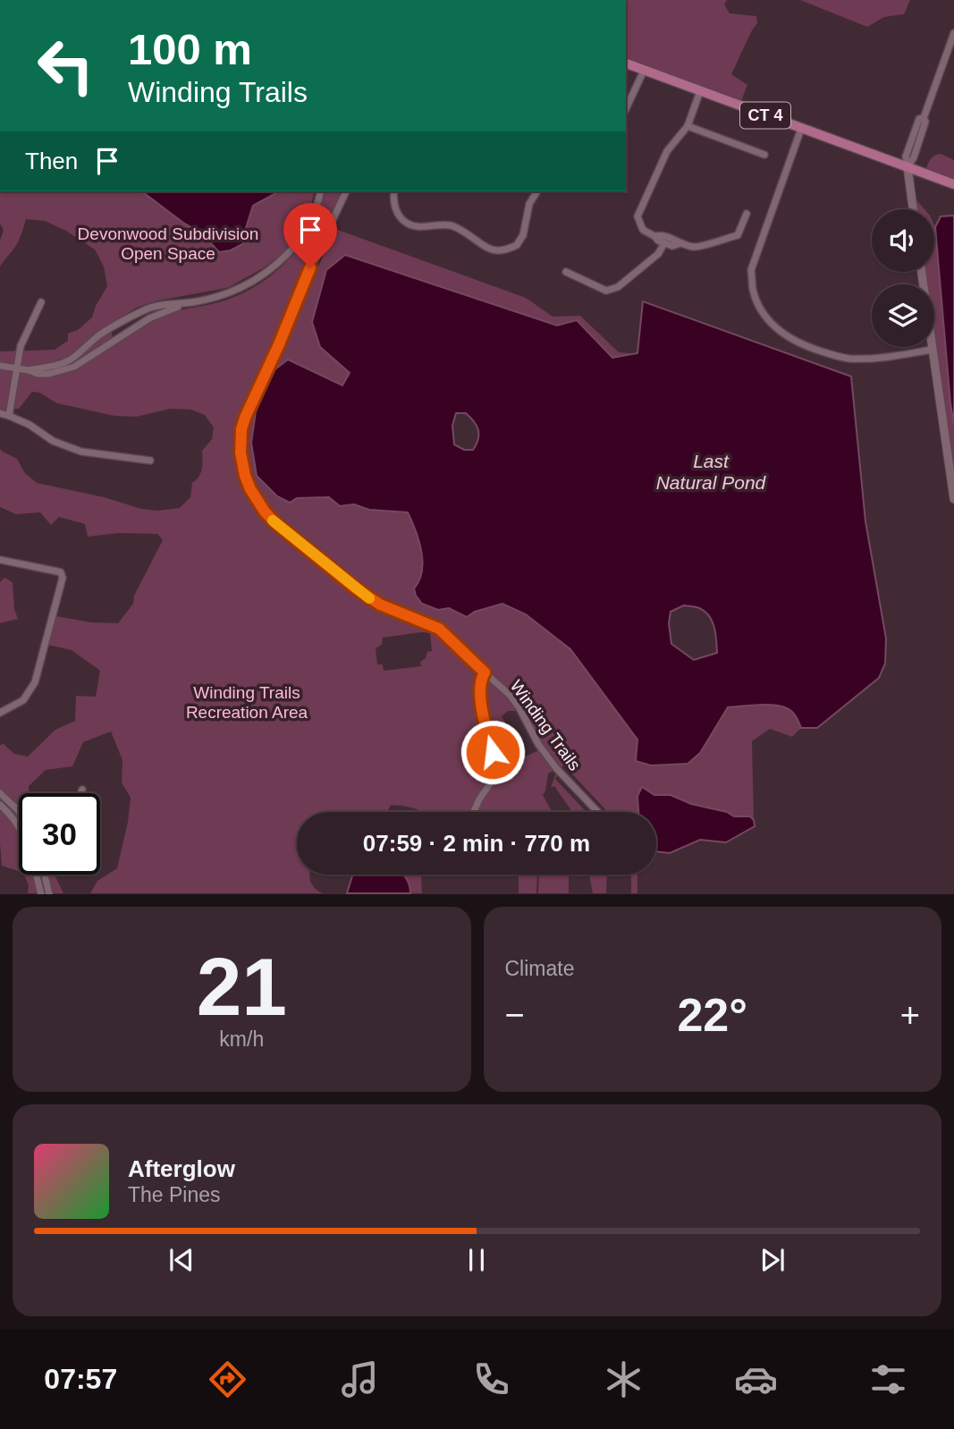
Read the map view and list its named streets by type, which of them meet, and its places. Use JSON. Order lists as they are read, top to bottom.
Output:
{
  "streets": {
    "main road": ["CT 4"],
    "street": ["Winding Trails"]
  },
  "water": ["Last Natural Pond"],
  "parks": ["Devonwood Subdivision Open Space", "Winding Trails Recreation Area"],
  "page": {
    "turn": ["100 m", "Winding Trails"],
    "then": "Then",
    "limit": "30",
    "trip": "07:59 · 2 min · 770 m",
    "tile": [
      ["21", "km/h"],
      "Climate"
    ],
    "heat": ["−", "22°", "+"],
    "song": ["Afterglow", "The Pines"],
    "tabs": "07:57"
  }
}
